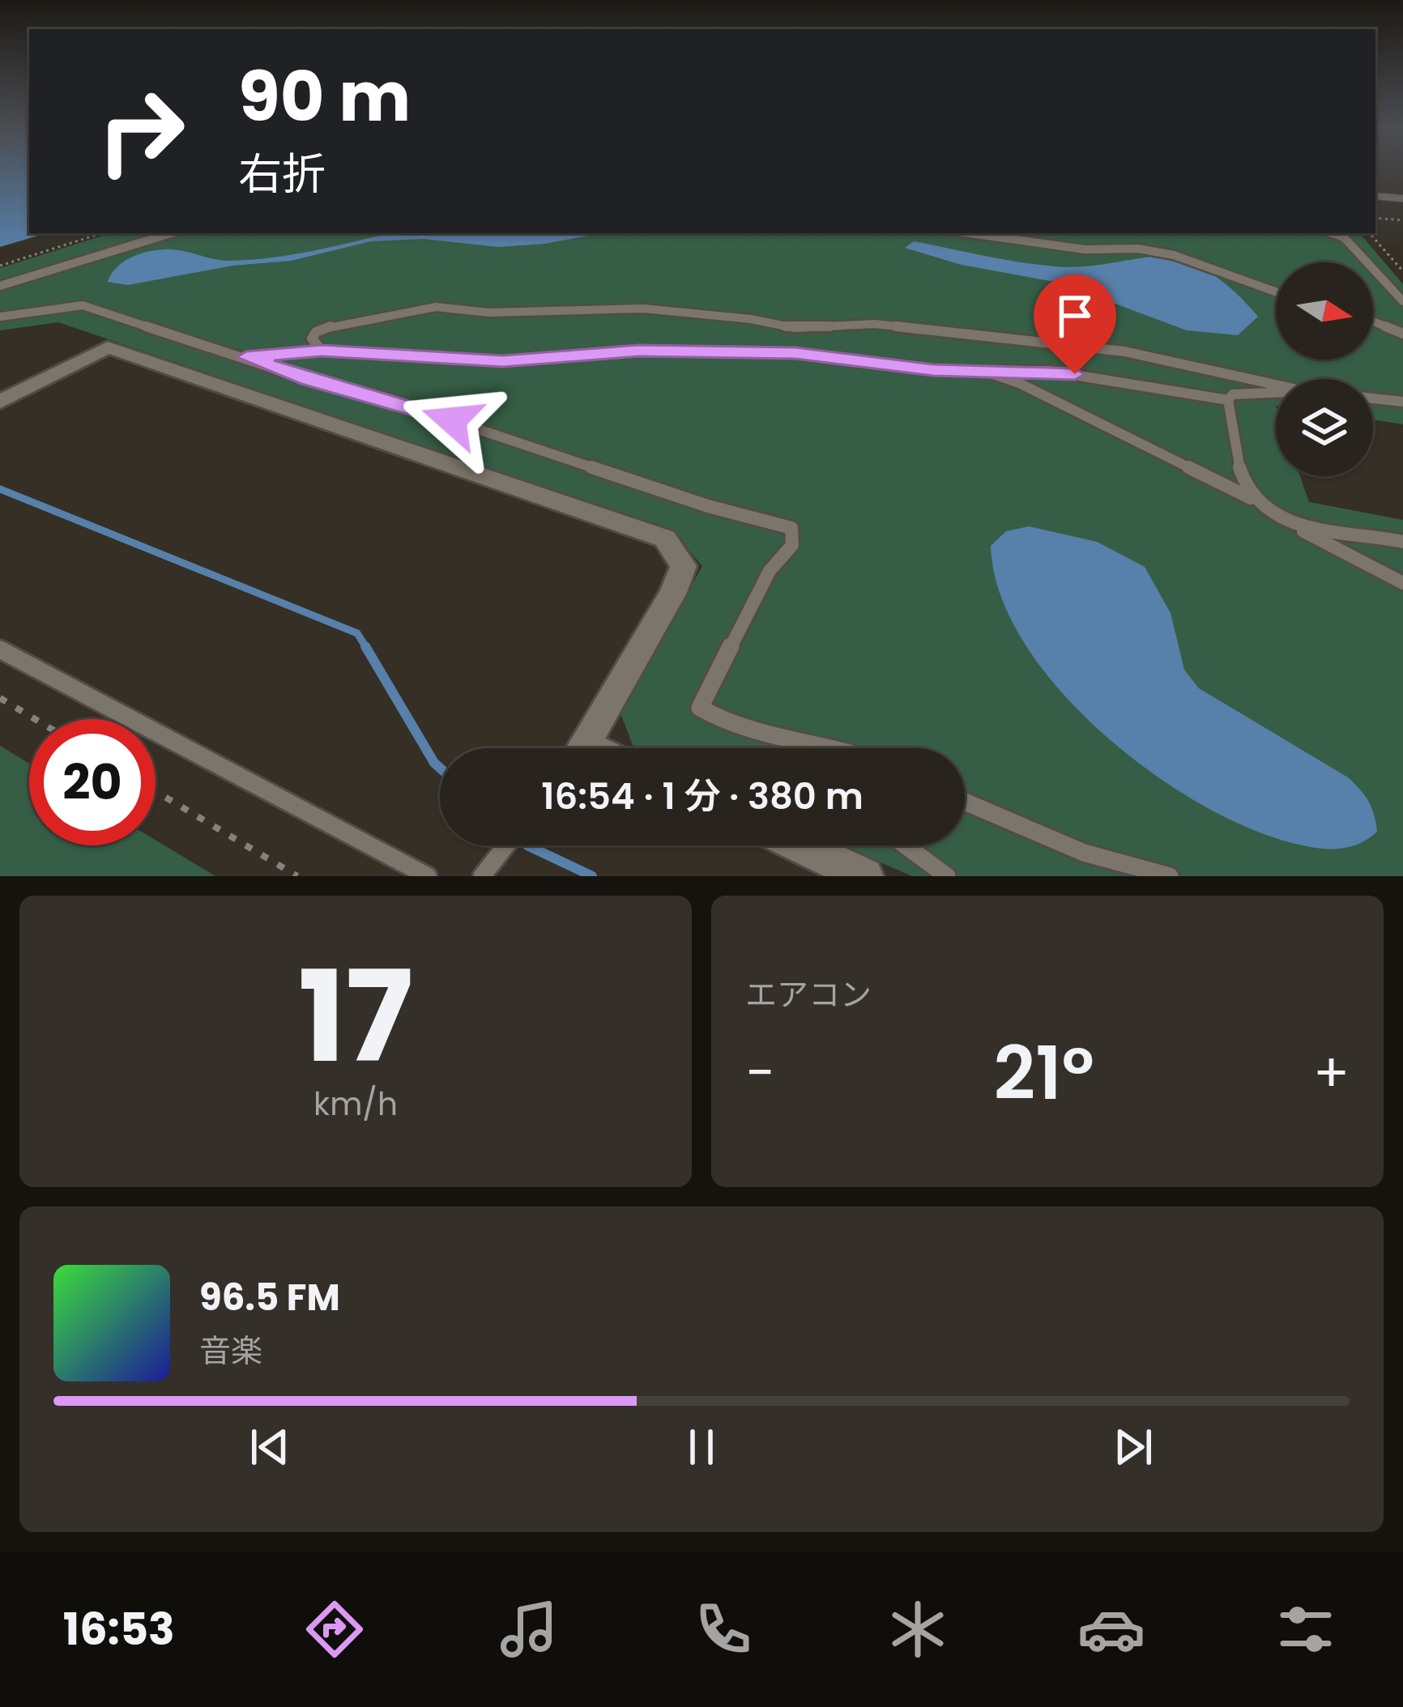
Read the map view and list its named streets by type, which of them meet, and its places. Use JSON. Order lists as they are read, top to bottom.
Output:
{
  "north": "right",
  "page": {
    "turn": ["90 m", "右折"],
    "limit": "20",
    "trip": "16:54 · 1 分 · 380 m",
    "tile": [
      ["17", "km/h"],
      "エアコン"
    ],
    "heat": ["−", "21°", "+"],
    "song": ["96.5 FM", "音楽"],
    "tabs": "16:53"
  }
}
